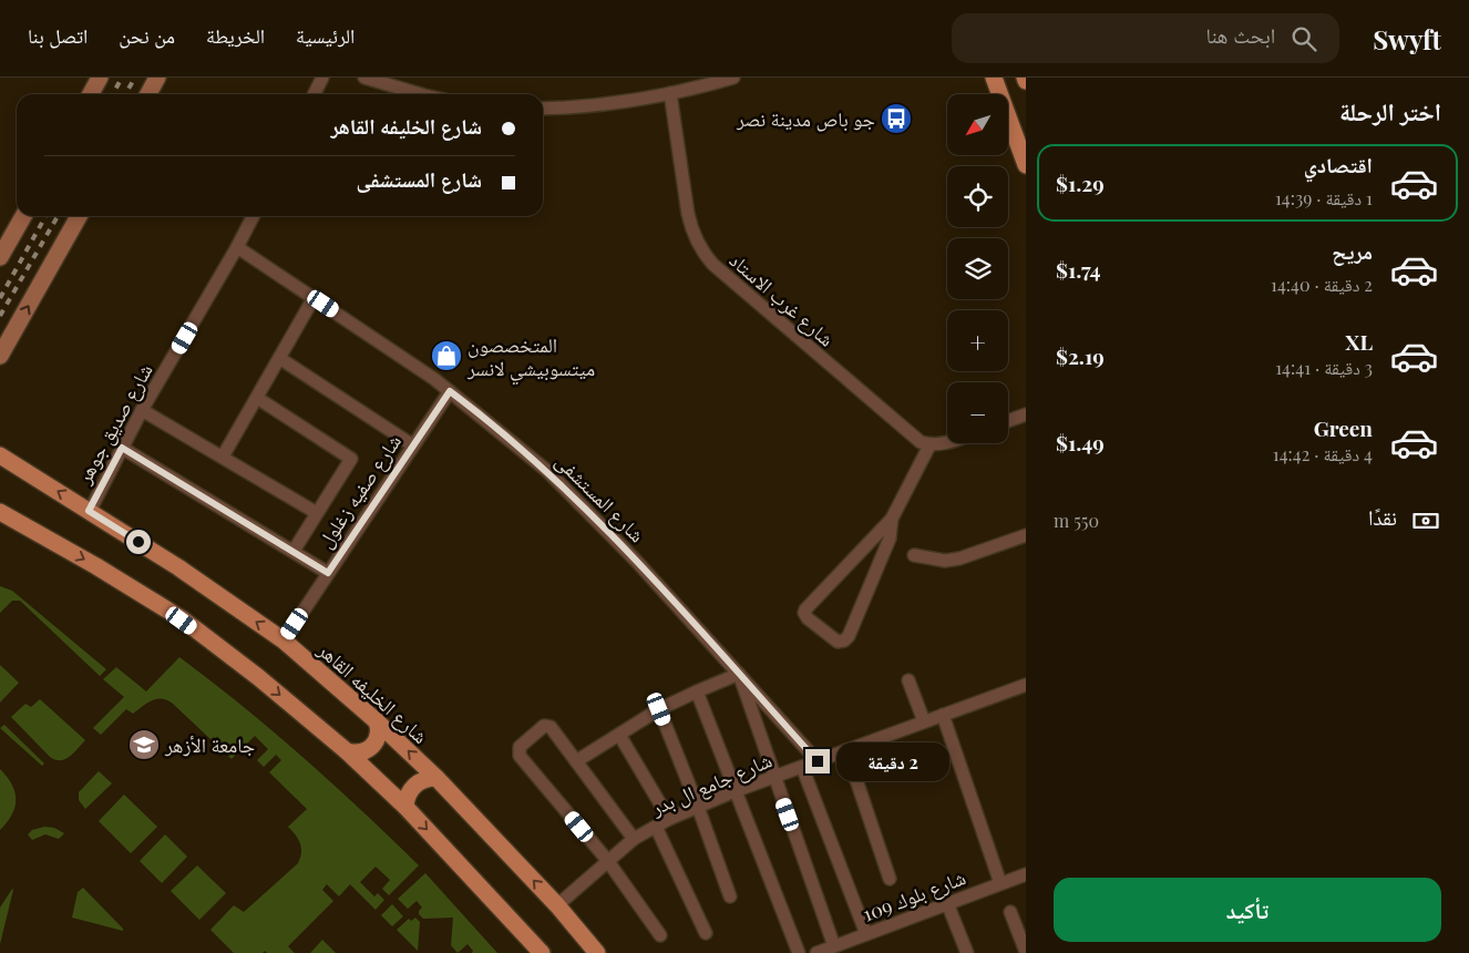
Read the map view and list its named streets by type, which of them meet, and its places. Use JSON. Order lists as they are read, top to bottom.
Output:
{
  "streets": {
    "main road": ["شارع الخليفه القاهر"],
    "street": [
      "شارع غرب الاستاد",
      "شارع صديق جوهر",
      "شارع صفيه زغلول",
      "شارع المستشفى",
      "شارع جامع ال بدر",
      "شارع بلوك 109"
    ]
  },
  "crossings": [
    ["شارع صديق جوهر", "شارع المستشفى"],
    ["شارع صديق جوهر", "شارع الخليفه القاهر"],
    ["شارع صفيه زغلول", "شارع المستشفى"],
    ["شارع صفيه زغلول", "شارع الخليفه القاهر"],
    ["شارع المستشفى", "شارع جامع ال بدر"],
    ["شارع الخليفه القاهر", "شارع جامع ال بدر"]
  ],
  "places": {
    "bus stop": ["جو باص مدينة نصر"],
    "shop": ["المتخصصون ميتسوبيشي لانسر"],
    "school or university": ["جامعة الأزهر"]
  },
  "north": "bottom left",
  "page": {
    "header": "Swyft",
    "search": "ابحث هنا",
    "nav": [
      "الرئيسية",
      "الخريطة",
      "من نحن",
      "اتصل بنا"
    ],
    "heading": "اختر الرحلة",
    "map_buttons": ["+", "−"],
    "banner": ["شارع الخليفه القاهر", "شارع المستشفى"],
    "list": [
      {
        "name": "اقتصادي",
        "note": "1 دقيقة · 14:39",
        "value": "$1.29"
      },
      {
        "name": "مريح",
        "note": "2 دقيقة · 14:40",
        "value": "$1.74"
      },
      {
        "name": "XL",
        "note": "3 دقيقة · 14:41",
        "value": "$2.19"
      },
      {
        "name": "Green",
        "note": "4 دقيقة · 14:42",
        "value": "$1.49"
      }
    ],
    "pay": ["نقدًا", "550 m"],
    "bubble": "2 دقيقة",
    "buttons": "تأكيد"
  }
}
